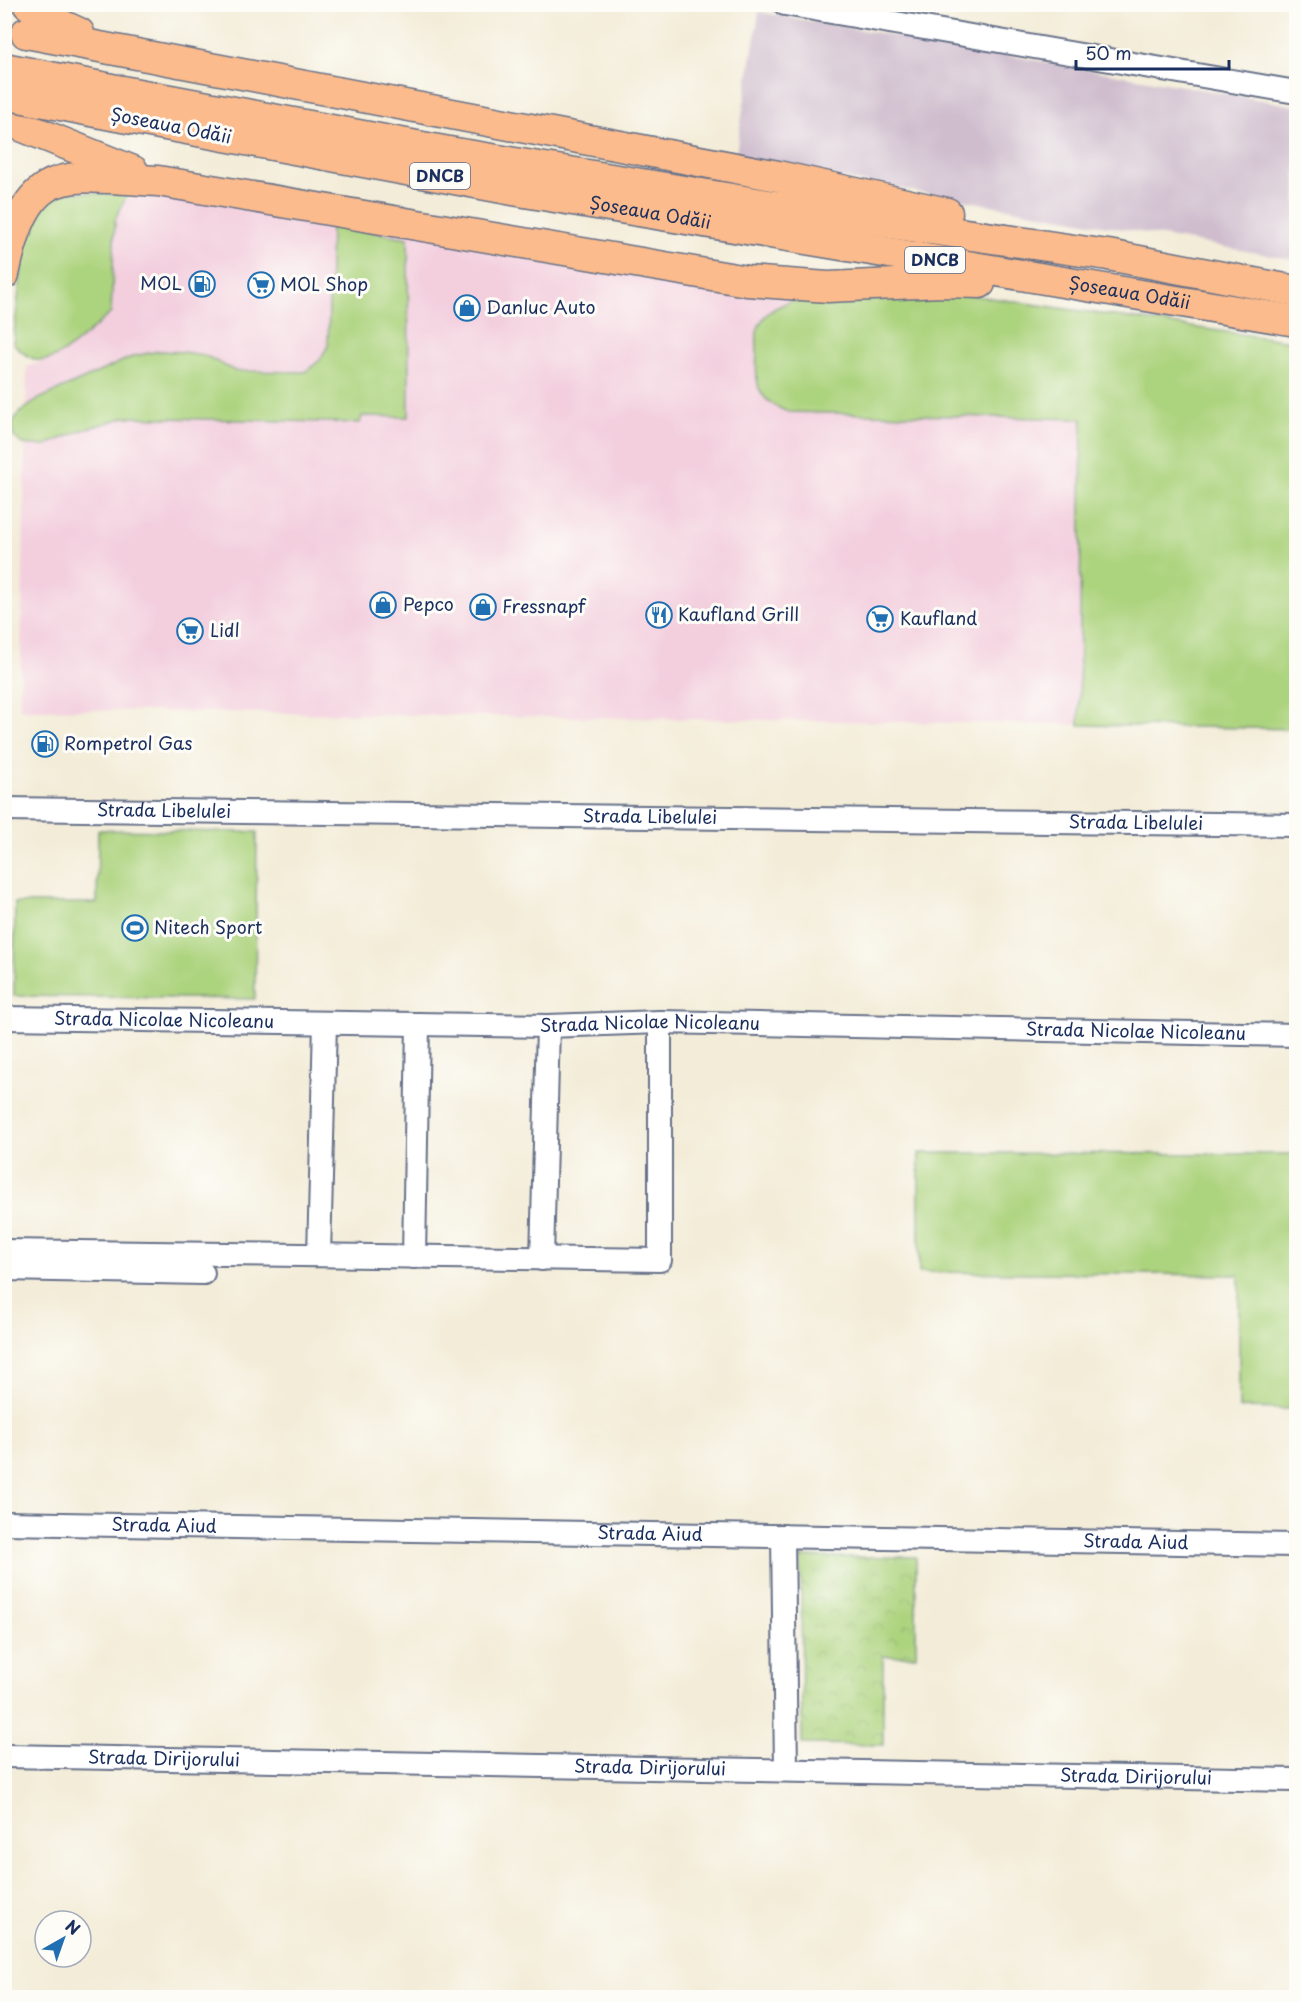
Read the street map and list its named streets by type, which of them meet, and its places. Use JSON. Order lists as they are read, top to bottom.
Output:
{
  "streets": {
    "main road": ["Șoseaua Odăii", "DNCB"],
    "street": [
      "Strada Libelulei",
      "Strada Nicolae Nicoleanu",
      "Strada Aiud",
      "Strada Dirijorului"
    ]
  },
  "places": {
    "fuel station": ["MOL", "Rompetrol Gas"],
    "supermarket": ["MOL Shop", "Kaufland", "Lidl"],
    "shop": ["Danluc Auto", "Pepco", "Fressnapf"],
    "restaurant": ["Kaufland Grill"],
    "sports": ["Nitech Sport"]
  },
  "scale_bar": "50 m",
  "north": "top right"
}
